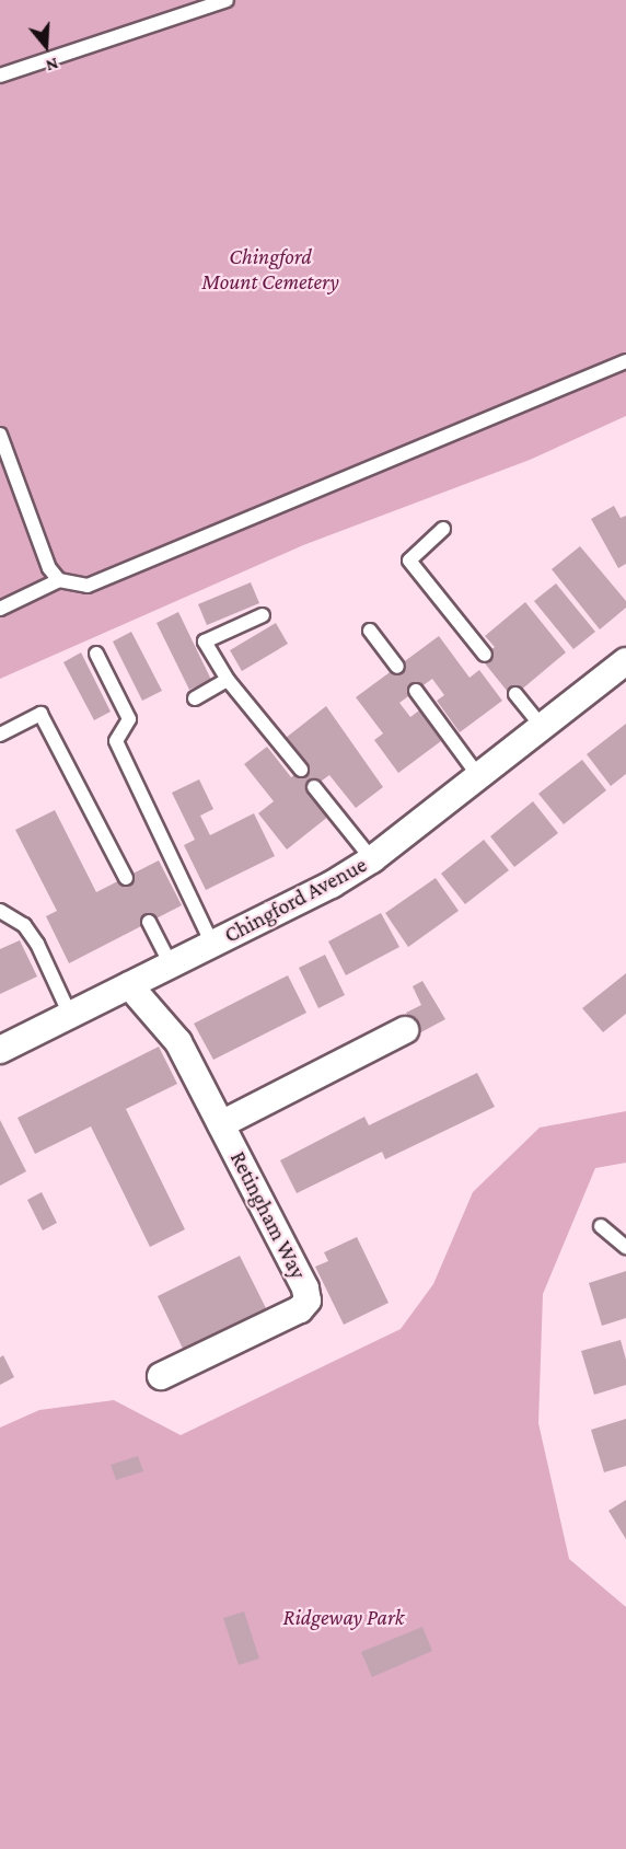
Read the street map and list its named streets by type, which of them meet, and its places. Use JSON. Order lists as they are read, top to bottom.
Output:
{
  "streets": {
    "street": ["Chingford Avenue", "Retingham Way"]
  },
  "crossings": [
    ["Chingford Avenue", "Retingham Way"]
  ],
  "parks": ["Chingford Mount Cemetery", "Ridgeway Park"],
  "north": "bottom"
}
